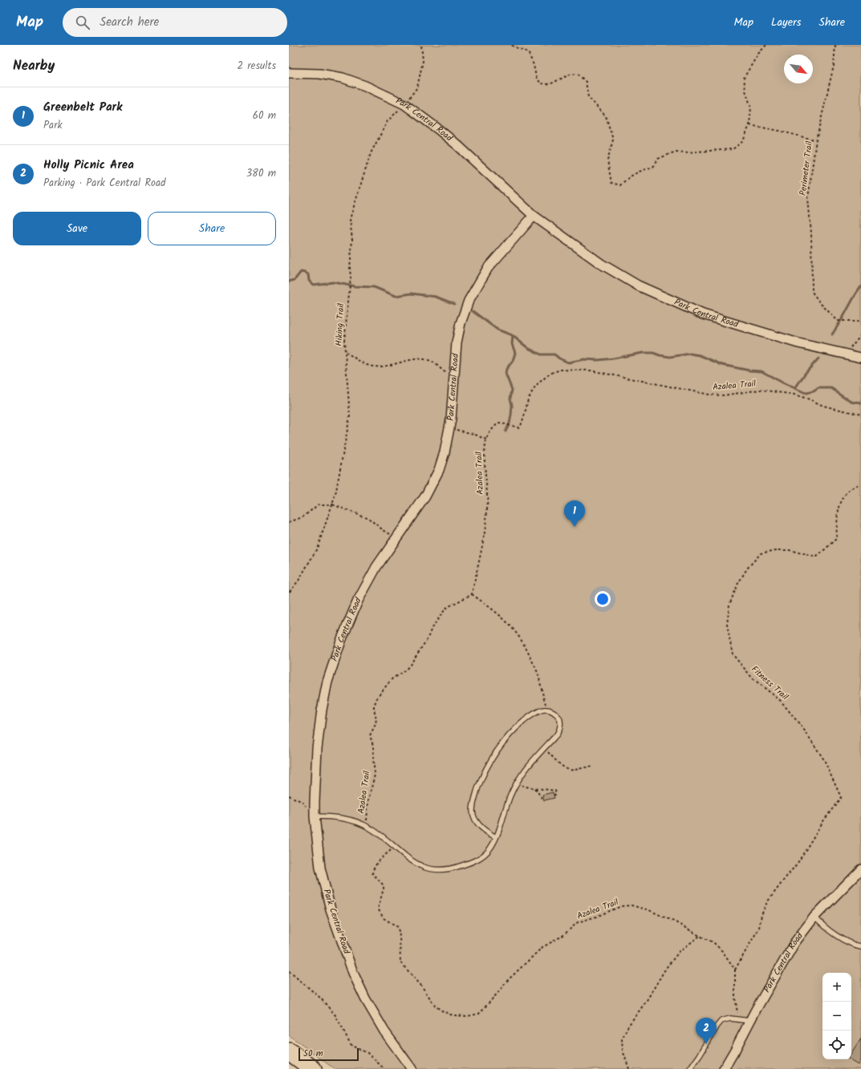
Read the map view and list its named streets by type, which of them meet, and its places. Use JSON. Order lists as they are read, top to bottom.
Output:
{
  "streets": {
    "street": ["Park Central Road"],
    "path": [
      "Perimeter Trail",
      "Hiking Trail",
      "Azalea Trail",
      "Fitness Trail"
    ]
  },
  "crossings": [
    ["Park Central Road", "Hiking Trail"],
    ["Azalea Trail", "Fitness Trail"]
  ],
  "scale_bar": "50 m",
  "north": "bottom right",
  "page": {
    "header": "Map",
    "search": "Search here",
    "nav": ["Map", "Layers", "Share"],
    "heading": ["Nearby", "2 results"],
    "list": [
      {
        "mark": "1",
        "name": "Greenbelt Park",
        "note": "Park",
        "value": "60 m"
      },
      {
        "mark": "2",
        "name": "Holly Picnic Area",
        "note": "Parking · Park Central Road",
        "value": "380 m"
      }
    ],
    "buttons": ["Save", "Share"],
    "pins": ["1", "2"],
    "map_buttons": ["+", "−"],
    "scale": "50 m"
  }
}
